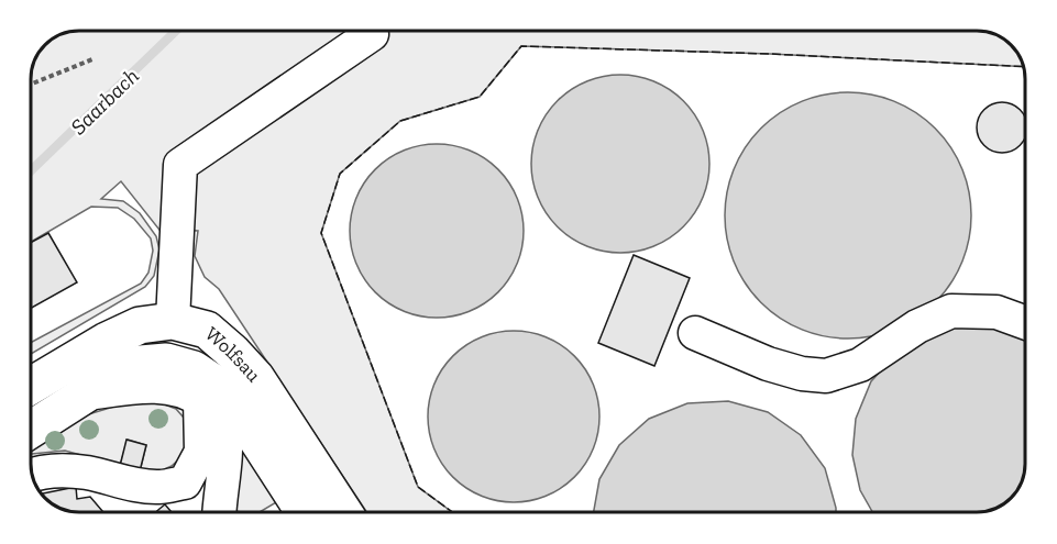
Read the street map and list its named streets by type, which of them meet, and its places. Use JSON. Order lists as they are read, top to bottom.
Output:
{
  "streets": {
    "main road": ["Wolfsau"]
  },
  "water": ["Saarbach"]
}
